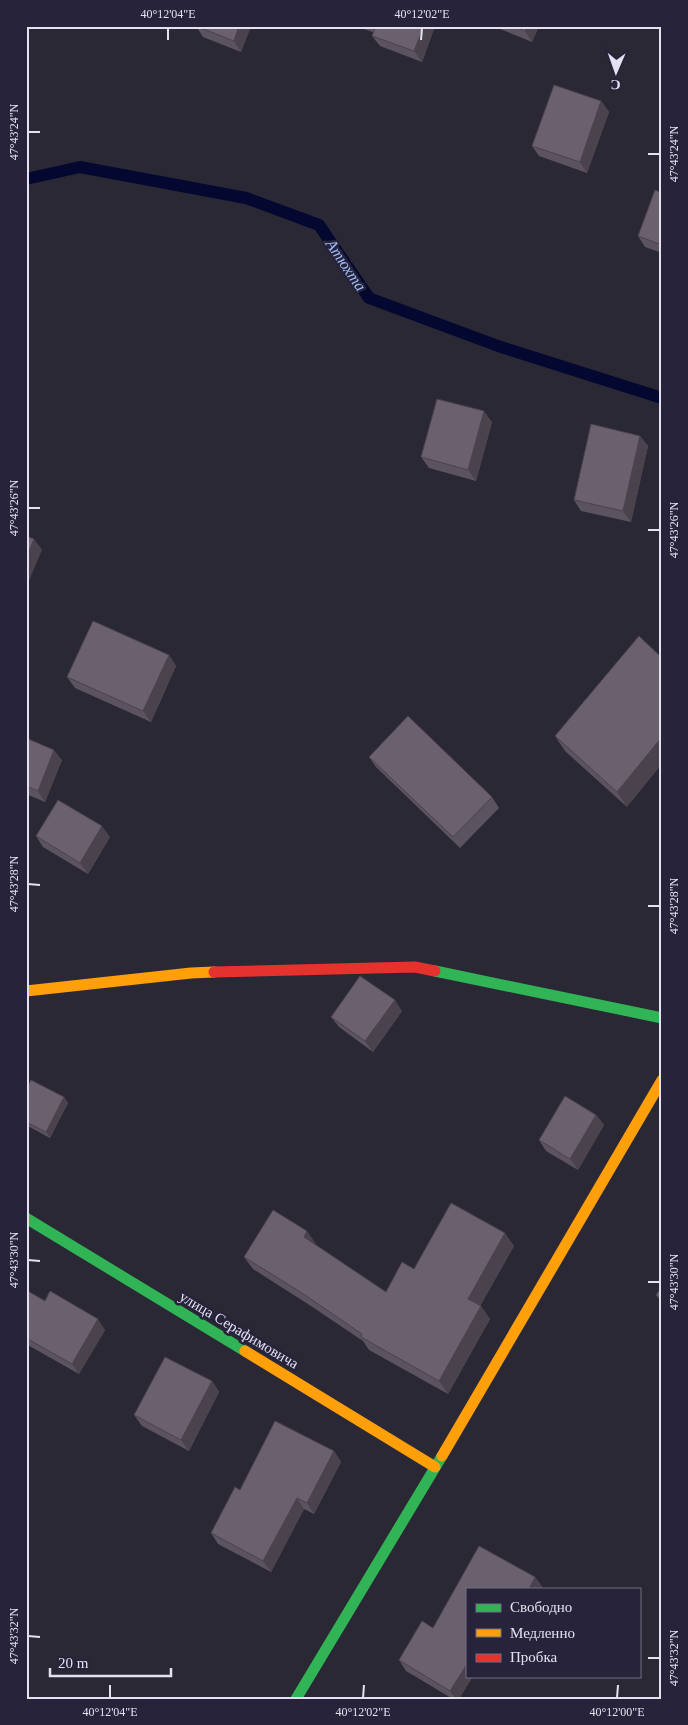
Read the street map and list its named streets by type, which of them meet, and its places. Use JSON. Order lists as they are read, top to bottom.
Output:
{
  "streets": {
    "street": ["улица Серафимовича"]
  },
  "water": ["Атюхта"],
  "legend": ["Свободно", "Медленно", "Пробка"],
  "scale_bar": "20 m",
  "north": "bottom",
  "coordinates": [
    "40°12'04\"E",
    "40°12'02\"E",
    "47°43'24\"N",
    "47°43'26\"N",
    "47°43'28\"N",
    "47°43'30\"N",
    "47°43'32\"N",
    "40°12'00\"E"
  ]
}
